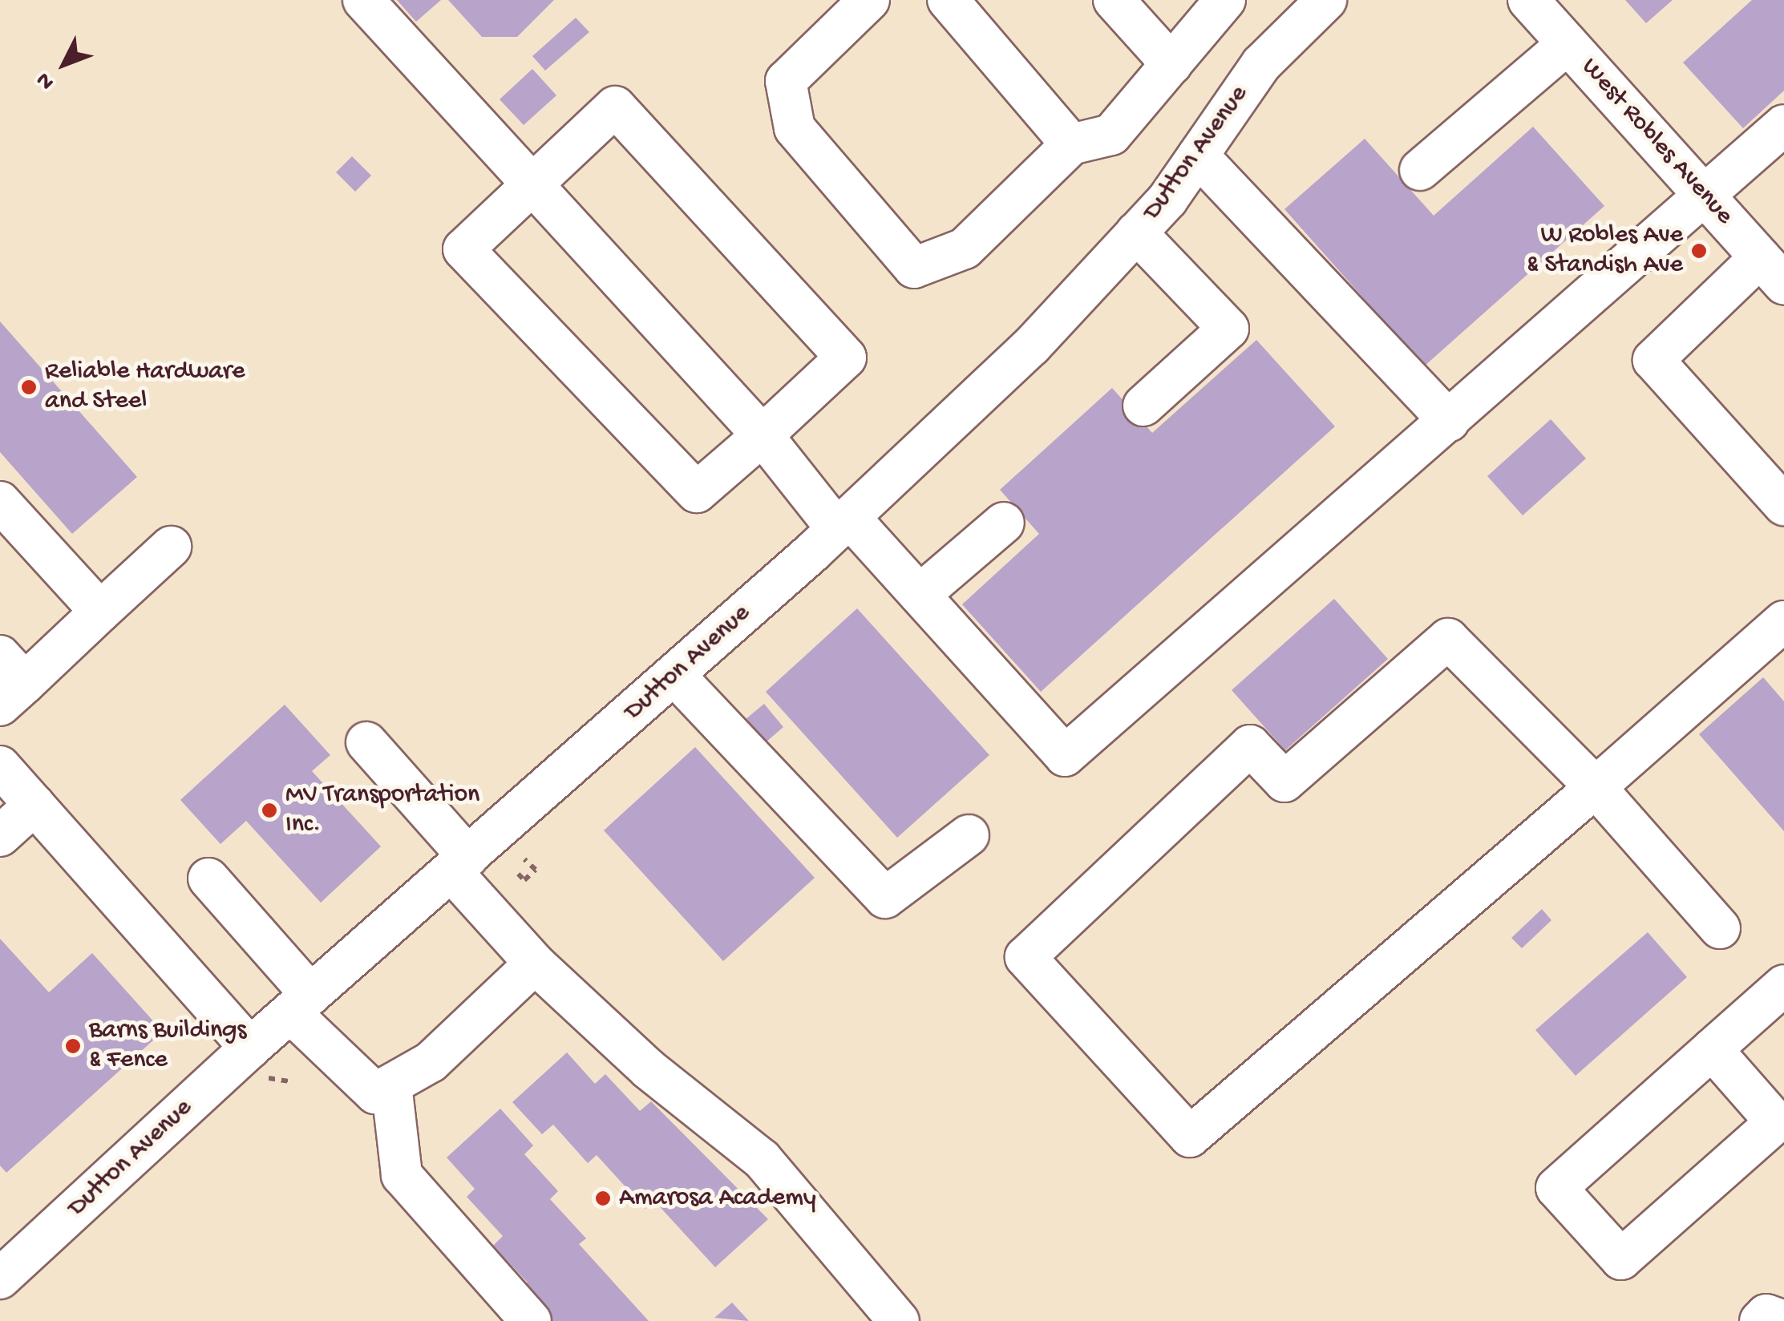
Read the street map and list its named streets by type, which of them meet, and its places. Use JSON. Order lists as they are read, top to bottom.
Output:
{
  "streets": {
    "street": ["West Robles Avenue", "Dutton Avenue"]
  },
  "places": [
    "W Robles Ave & Standish Ave",
    "Reliable Hardware and Steel",
    "MV Transportation Inc.",
    "Barns Buildings & Fence",
    "Amarosa Academy"
  ],
  "north": "bottom left"
}
